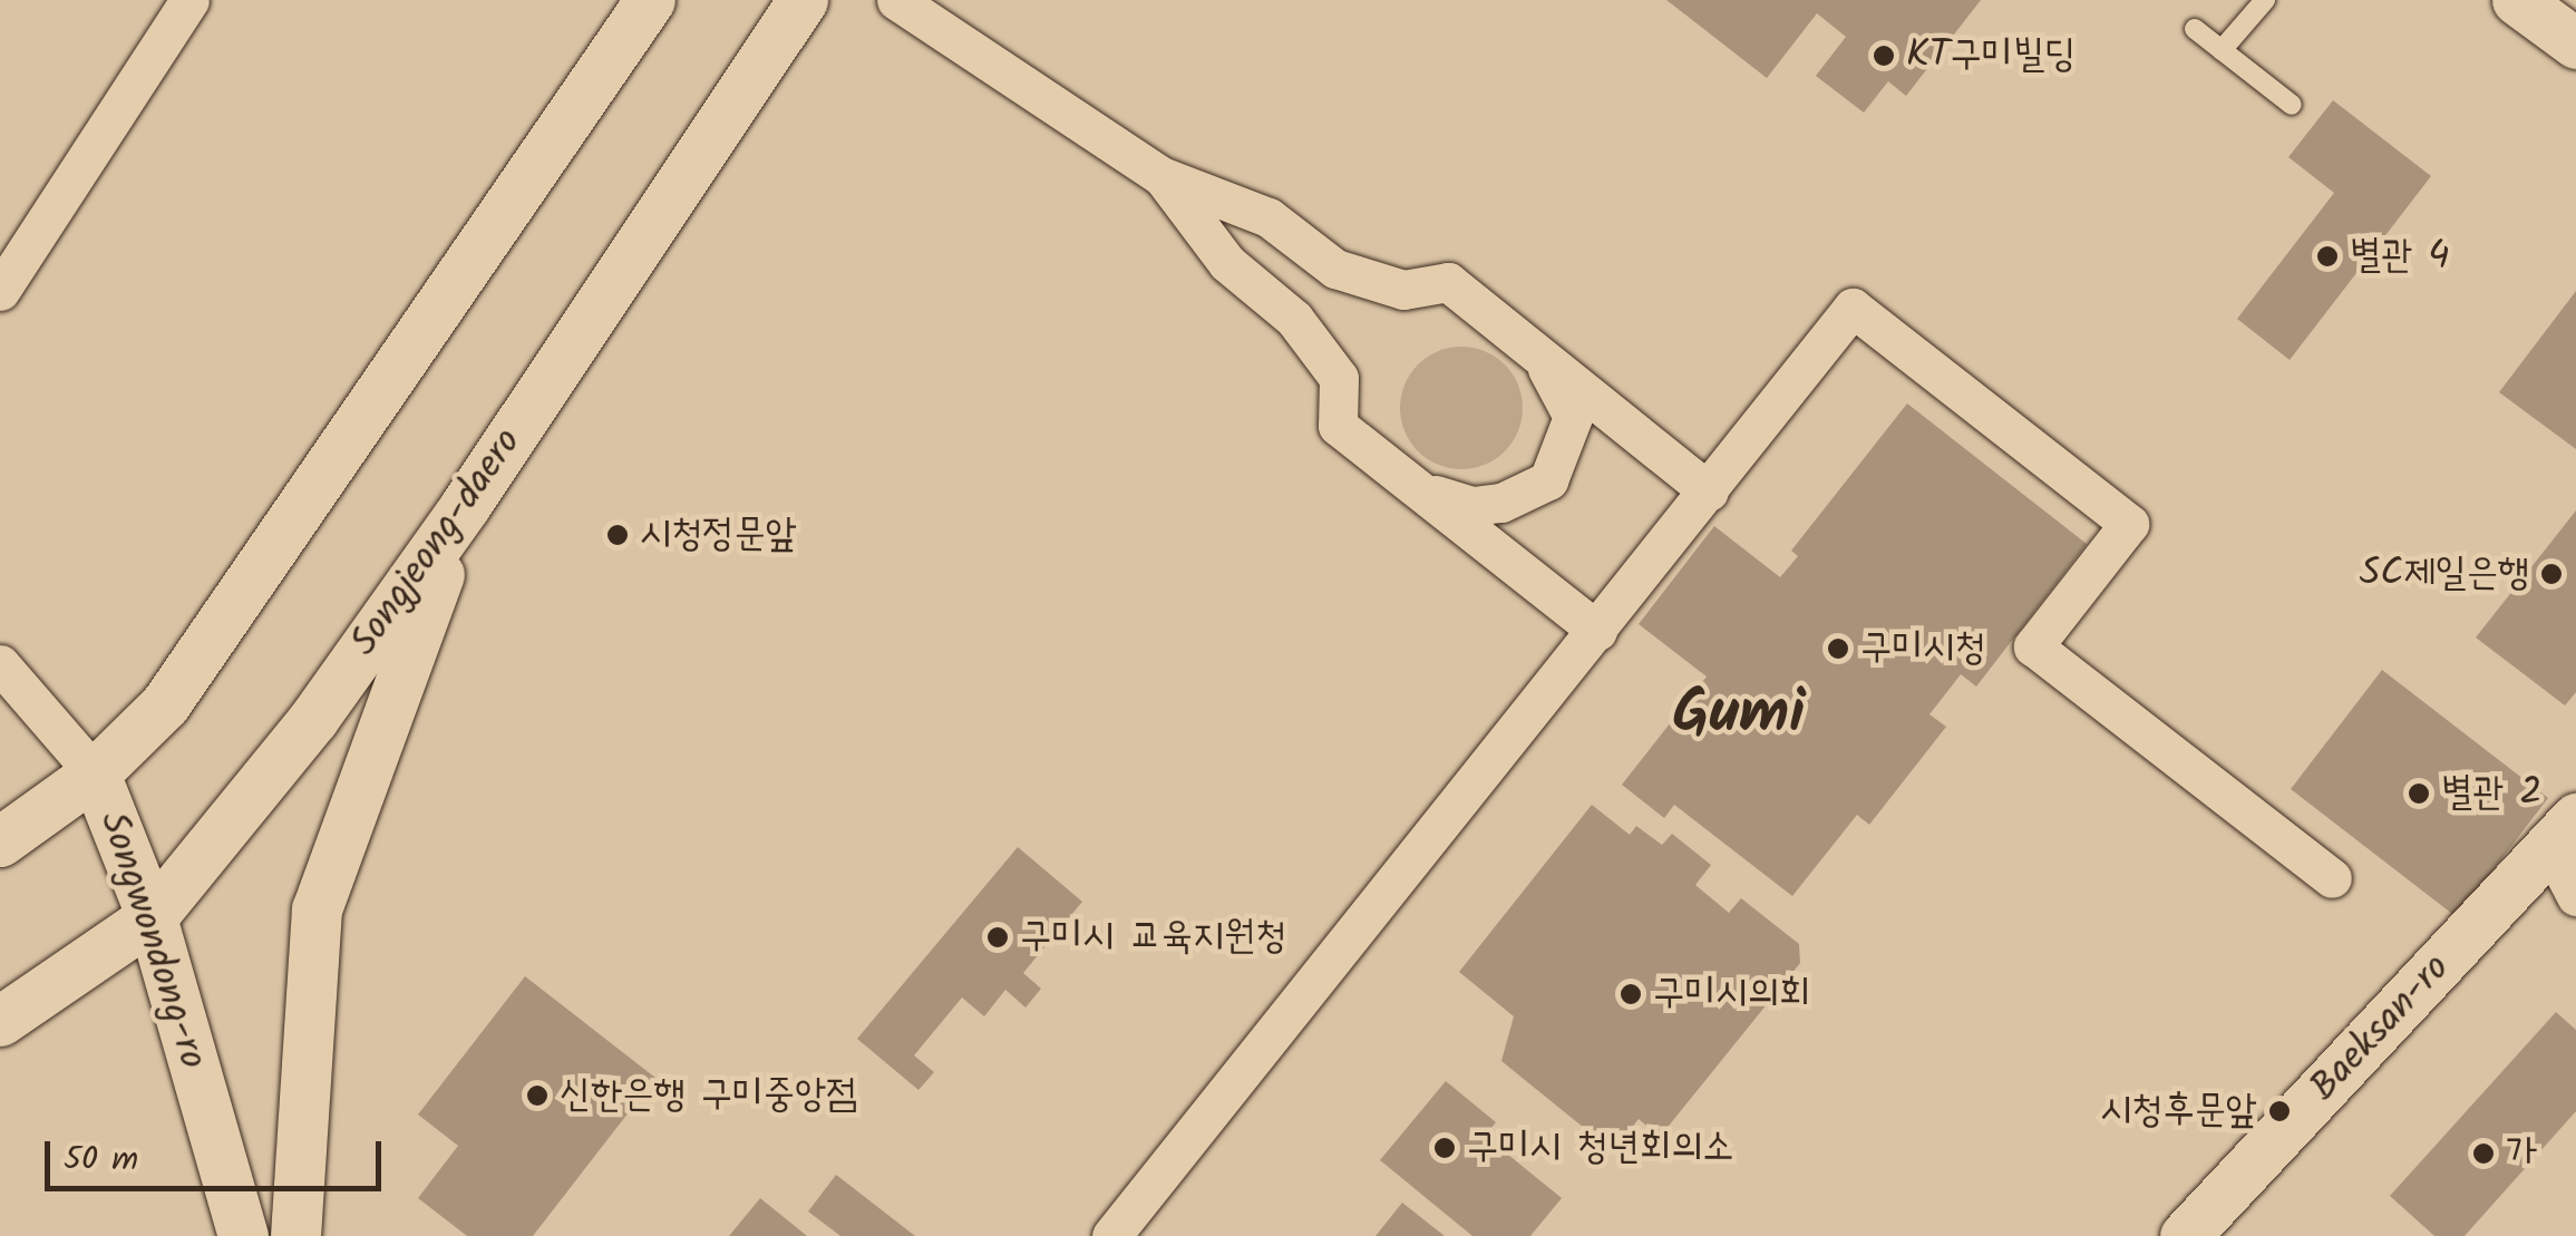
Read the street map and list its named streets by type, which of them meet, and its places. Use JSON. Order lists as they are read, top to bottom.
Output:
{
  "streets": {
    "street": ["Songjeong-daero", "Songwondong-ro", "Baeksan-ro"]
  },
  "crossings": [
    ["Songjeong-daero", "Songwondong-ro"]
  ],
  "districts": ["Gumi"],
  "places": [
    "KT구미빌딩",
    "별관 4",
    "시청정문앞",
    "SC제일은행",
    "구미시청",
    "별관 2",
    "구미시 교육지원청",
    "구미시의회",
    "신한은행 구미중앙점",
    "시청후문앞",
    "구미시 청년회의소",
    "가"
  ],
  "scale_bar": "50 m"
}
